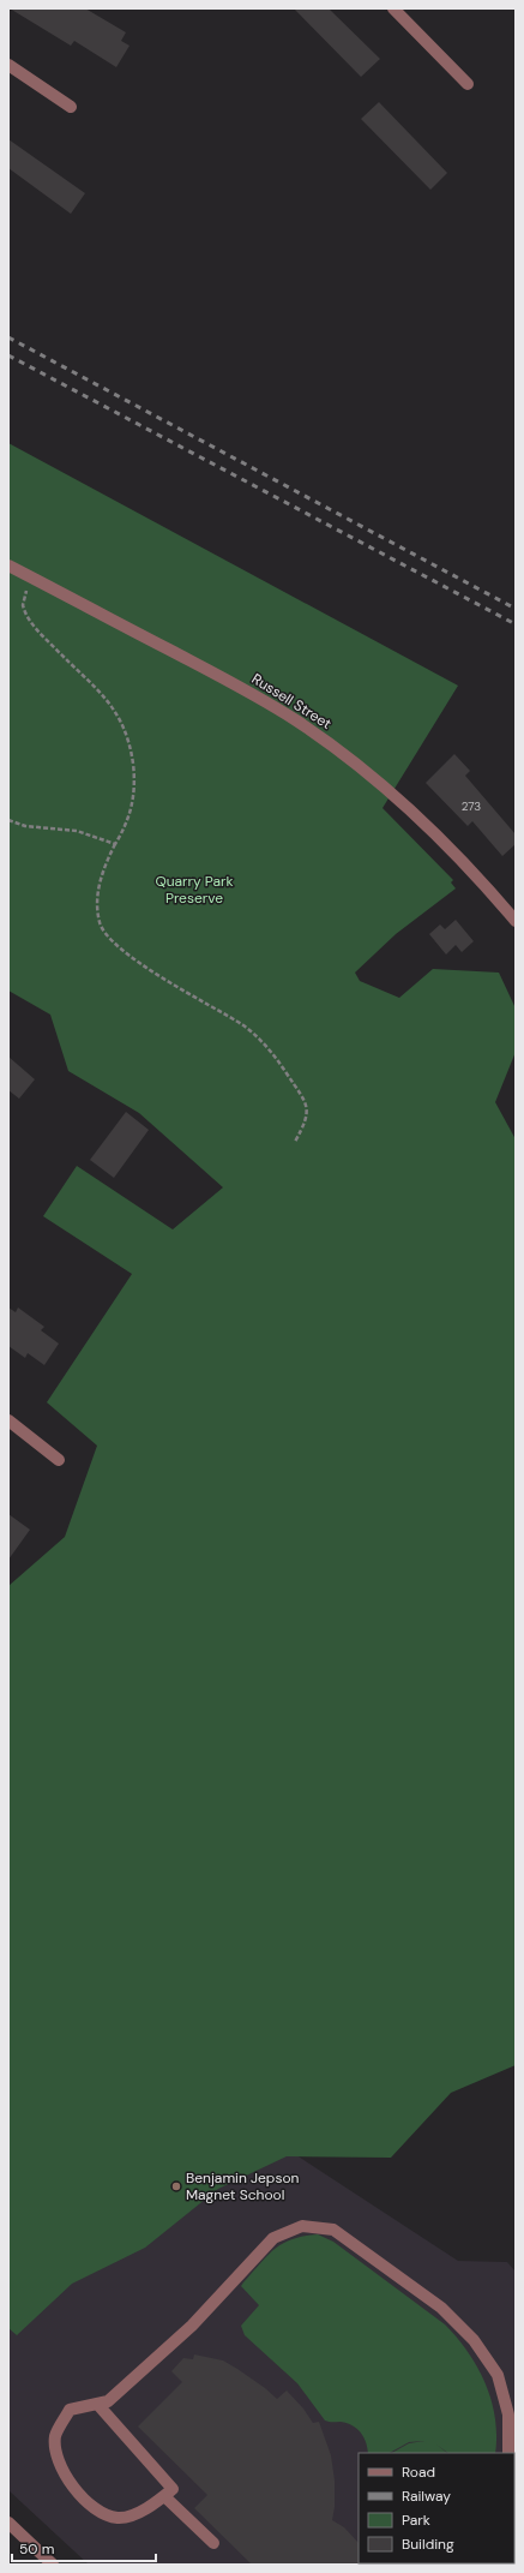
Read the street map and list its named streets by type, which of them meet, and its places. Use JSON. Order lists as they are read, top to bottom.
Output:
{
  "streets": {
    "street": ["Russell Street"]
  },
  "parks": ["Quarry Park Preserve"],
  "places": ["Benjamin Jepson Magnet School"],
  "house_numbers": ["273"],
  "legend": [
    "Road",
    "Railway",
    "Park",
    "Building"
  ],
  "scale_bar": "50 m"
}
